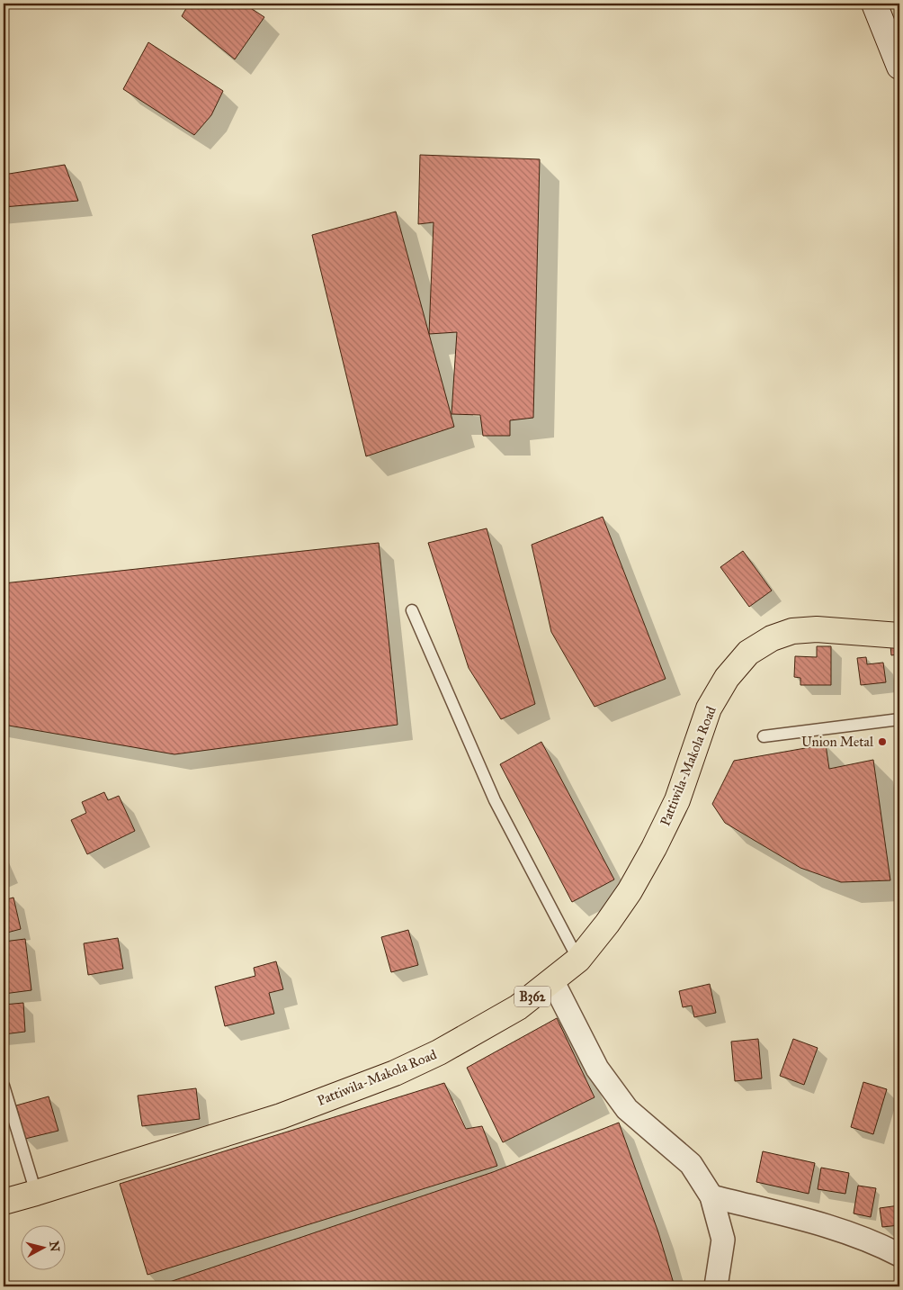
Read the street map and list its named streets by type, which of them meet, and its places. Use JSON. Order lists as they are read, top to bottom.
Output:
{
  "streets": {
    "main road": ["Pattiwila-Makola Road", "B362"]
  },
  "places": ["Union Metal"],
  "north": "right"
}
